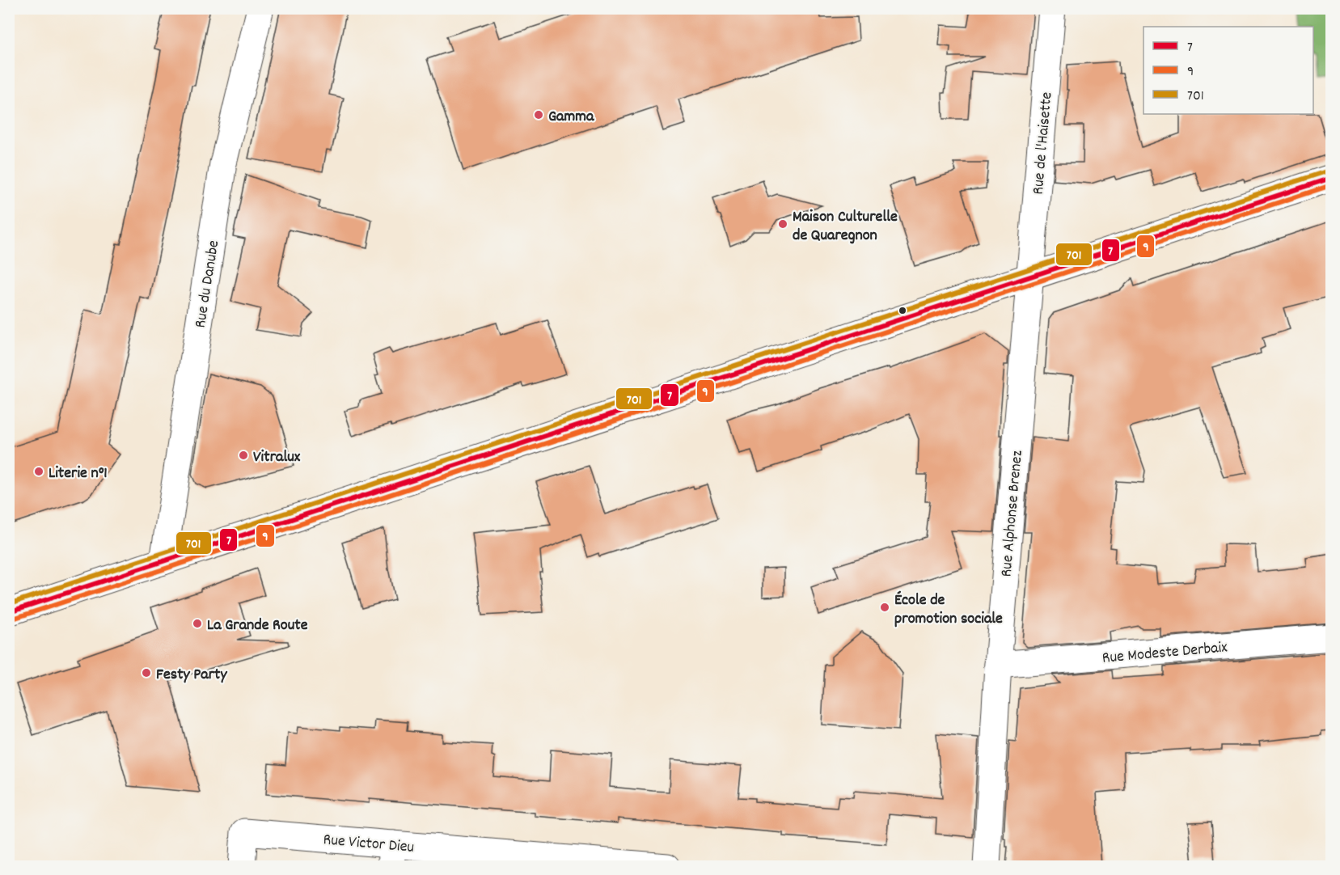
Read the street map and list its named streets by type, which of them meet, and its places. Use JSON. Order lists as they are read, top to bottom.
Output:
{
  "streets": {
    "street": [
      "Rue de l'Haisette",
      "Rue du Danube",
      "Rue Alphonse Brenez",
      "Rue Modeste Derbaix",
      "Rue Victor Dieu"
    ]
  },
  "crossings": [
    ["Rue de l'Haisette", "Rue Alphonse Brenez"],
    ["Rue Alphonse Brenez", "Rue Modeste Derbaix"]
  ],
  "places": [
    "Gamma",
    "Maison Culturelle de Quaregnon",
    "Vitralux",
    "Literie n°1",
    "École de promotion sociale",
    "La Grande Route",
    "Festy Party"
  ],
  "lines": ["transit line 701", "transit line 7", "transit line 9"],
  "legend": ["7", "9", "701"]
}
